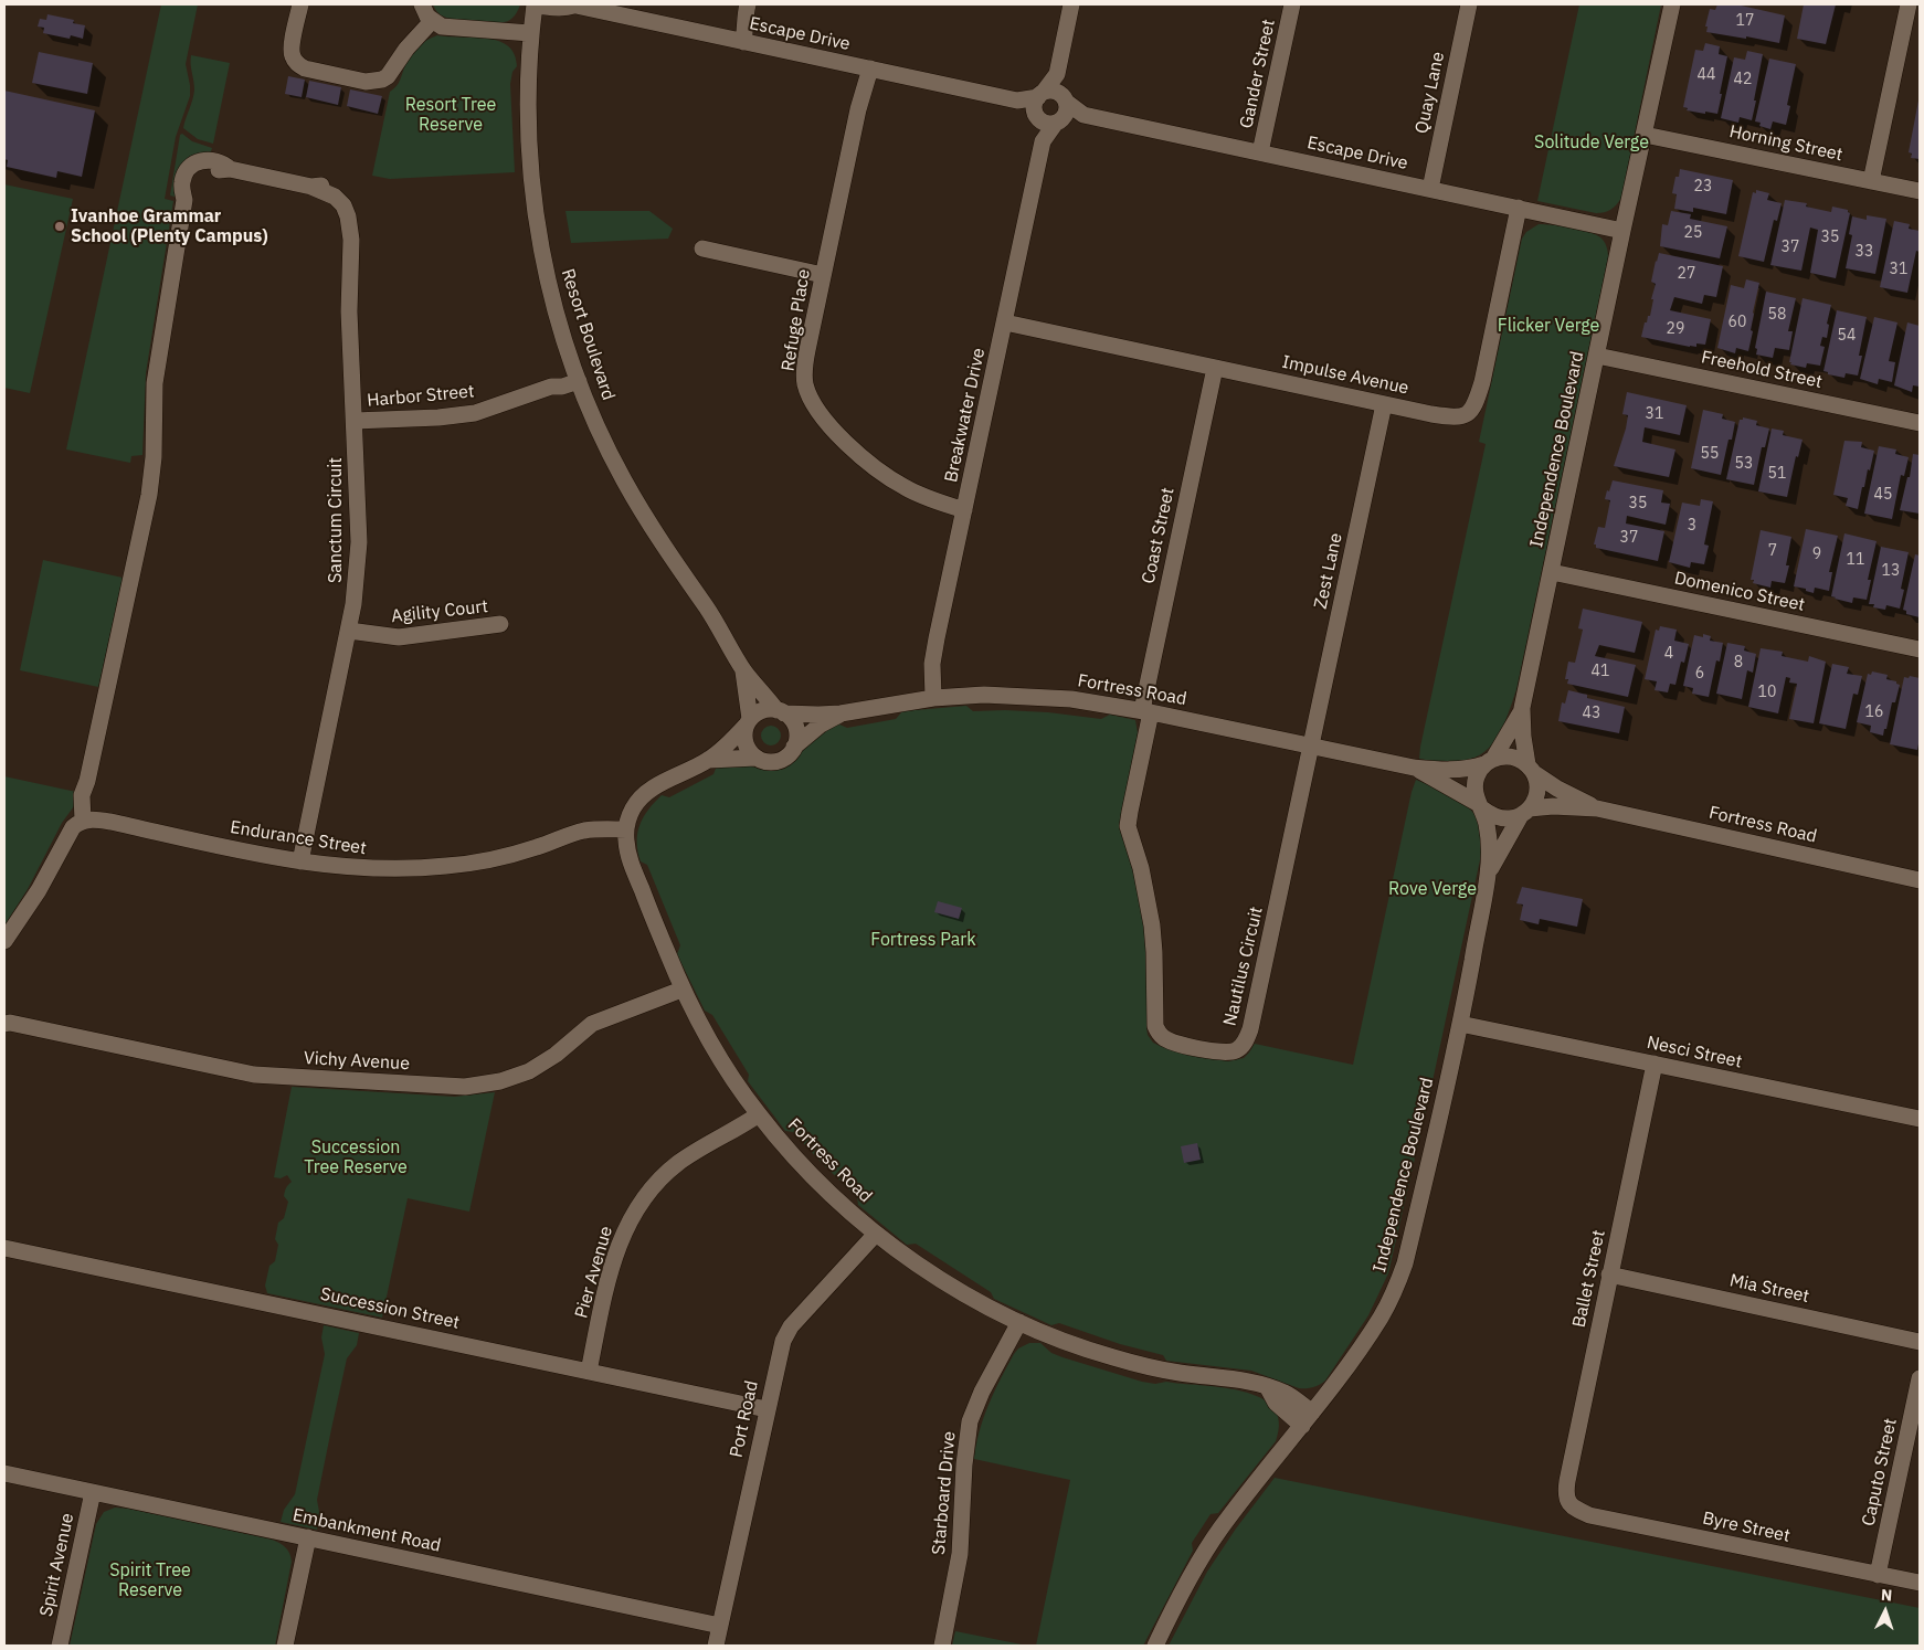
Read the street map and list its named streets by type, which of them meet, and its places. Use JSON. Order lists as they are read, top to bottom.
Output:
{
  "streets": {
    "street": [
      "Escape Drive",
      "Gander Street",
      "Quay Lane",
      "Horning Street",
      "Refuge Place",
      "Resort Boulevard",
      "Freehold Street",
      "Impulse Avenue",
      "Harbor Street",
      "Breakwater Drive",
      "Independence Boulevard",
      "Sanctum Circuit",
      "Coast Street",
      "Zest Lane",
      "Domenico Street",
      "Agility Court",
      "Fortress Road",
      "Endurance Street",
      "Nautilus Circuit",
      "Nesci Street",
      "Vichy Avenue",
      "Pier Avenue",
      "Ballet Street",
      "Mia Street",
      "Succession Street",
      "Port Road",
      "Caputo Street",
      "Starboard Drive",
      "Byre Street",
      "Embankment Road",
      "Spirit Avenue"
    ]
  },
  "crossings": [
    ["Escape Drive", "Gander Street"],
    ["Escape Drive", "Quay Lane"],
    ["Escape Drive", "Refuge Place"],
    ["Escape Drive", "Resort Boulevard"],
    ["Escape Drive", "Impulse Avenue"],
    ["Escape Drive", "Breakwater Drive"],
    ["Escape Drive", "Independence Boulevard"],
    ["Horning Street", "Independence Boulevard"],
    ["Refuge Place", "Breakwater Drive"],
    ["Resort Boulevard", "Harbor Street"],
    ["Resort Boulevard", "Fortress Road"],
    ["Freehold Street", "Independence Boulevard"],
    ["Impulse Avenue", "Breakwater Drive"],
    ["Impulse Avenue", "Coast Street"],
    ["Impulse Avenue", "Zest Lane"],
    ["Harbor Street", "Sanctum Circuit"],
    ["Breakwater Drive", "Fortress Road"],
    ["Independence Boulevard", "Domenico Street"],
    ["Independence Boulevard", "Fortress Road"],
    ["Independence Boulevard", "Nesci Street"],
    ["Sanctum Circuit", "Agility Court"],
    ["Sanctum Circuit", "Endurance Street"],
    ["Coast Street", "Fortress Road"],
    ["Coast Street", "Nautilus Circuit"],
    ["Zest Lane", "Fortress Road"],
    ["Zest Lane", "Nautilus Circuit"],
    ["Fortress Road", "Endurance Street"],
    ["Fortress Road", "Nautilus Circuit"],
    ["Fortress Road", "Vichy Avenue"],
    ["Fortress Road", "Pier Avenue"],
    ["Fortress Road", "Port Road"],
    ["Fortress Road", "Starboard Drive"],
    ["Nesci Street", "Ballet Street"],
    ["Pier Avenue", "Succession Street"],
    ["Ballet Street", "Mia Street"],
    ["Ballet Street", "Byre Street"],
    ["Succession Street", "Port Road"],
    ["Port Road", "Embankment Road"],
    ["Caputo Street", "Byre Street"],
    ["Embankment Road", "Spirit Avenue"]
  ],
  "parks": [
    "Resort Tree Reserve",
    "Solitude Verge",
    "Flicker Verge",
    "Rove Verge",
    "Fortress Park",
    "Succession Tree Reserve",
    "Spirit Tree Reserve"
  ],
  "places": ["Ivanhoe Grammar School (Plenty Campus)"],
  "house_numbers": [
    "17",
    "44",
    "42",
    "23",
    "25",
    "35",
    "37",
    "33",
    "31",
    "27",
    "58",
    "60",
    "29",
    "54",
    "31",
    "55",
    "53",
    "51",
    "45",
    "35",
    "3",
    "37",
    "7",
    "9",
    "11",
    "13",
    "4",
    "8",
    "41",
    "6",
    "10",
    "16",
    "43"
  ],
  "north": "top"
}
